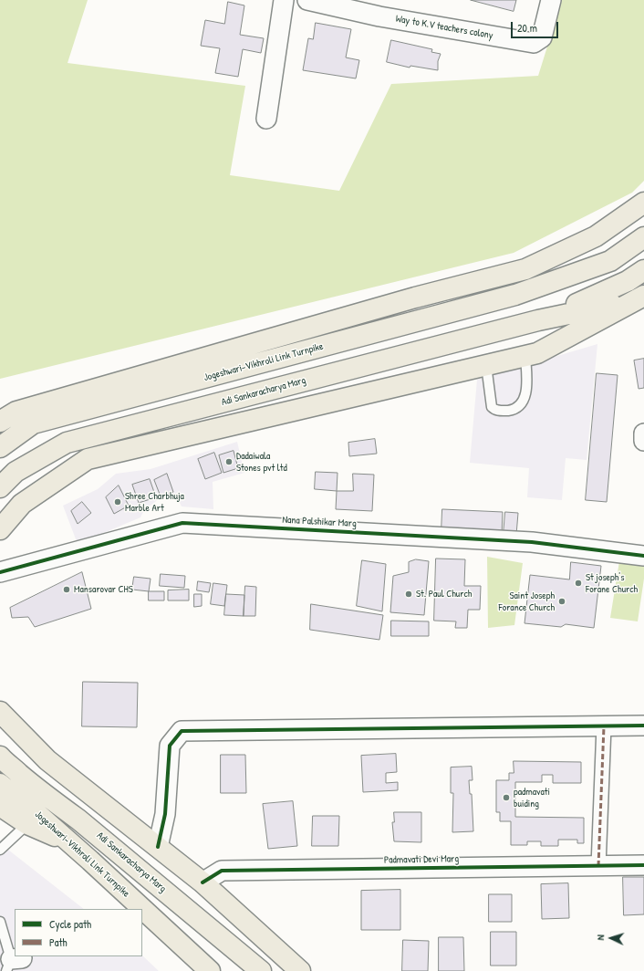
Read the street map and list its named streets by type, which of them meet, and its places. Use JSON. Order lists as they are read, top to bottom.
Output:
{
  "streets": {
    "main road": ["Jogeshwari-Vikhroli Link Turnpike", "Adi Sankaracharya Marg"],
    "street": ["Way to K.V teachers colony", "Nana Palshikar Marg", "Padmavati Devi Marg"]
  },
  "places": [
    "Dadaiwala Stones pvt ltd",
    "Shree Charbhuja Marble Art",
    "St joseph's Forane Church",
    "Mansarovar CHS",
    "St. Paul Church",
    "Saint Joseph Forance Church",
    "padmavati buiding"
  ],
  "legend": ["Cycle path", "Path"],
  "scale_bar": "20 m",
  "north": "left"
}
